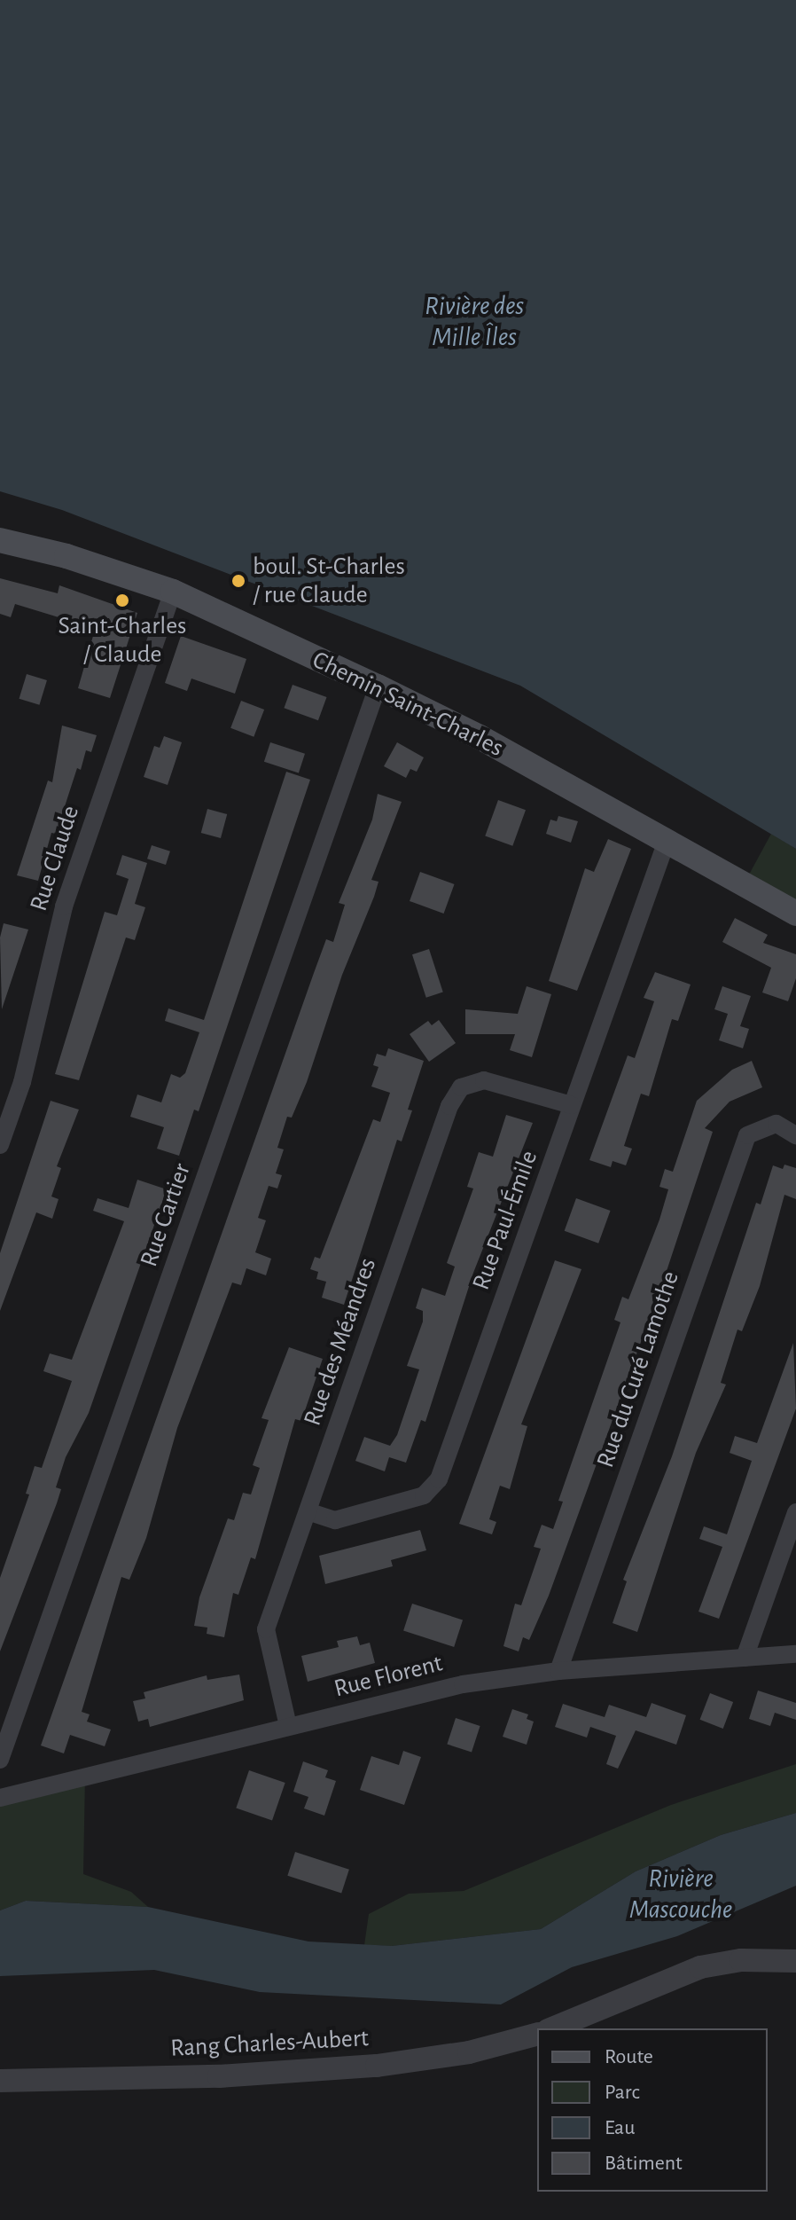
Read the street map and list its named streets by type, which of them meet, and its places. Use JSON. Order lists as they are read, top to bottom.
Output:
{
  "streets": {
    "main road": ["Chemin Saint-Charles"],
    "street": [
      "Rue Claude",
      "Rue Cartier",
      "Rue Paul-Émile",
      "Rue des Méandres",
      "Rue du Curé Lamothe",
      "Rue Florent",
      "Rang Charles-Aubert"
    ]
  },
  "crossings": [
    ["Chemin Saint-Charles", "Rue Claude"],
    ["Chemin Saint-Charles", "Rue Cartier"],
    ["Chemin Saint-Charles", "Rue Paul-Émile"],
    ["Rue Paul-Émile", "Rue des Méandres"],
    ["Rue des Méandres", "Rue Florent"],
    ["Rue du Curé Lamothe", "Rue Florent"]
  ],
  "water": ["Rivière des Mille Îles", "Rivière Mascouche"],
  "places": ["boul. St-Charles / rue Claude", "Saint-Charles / Claude"],
  "legend": [
    "Route",
    "Parc",
    "Eau",
    "Bâtiment"
  ]
}
